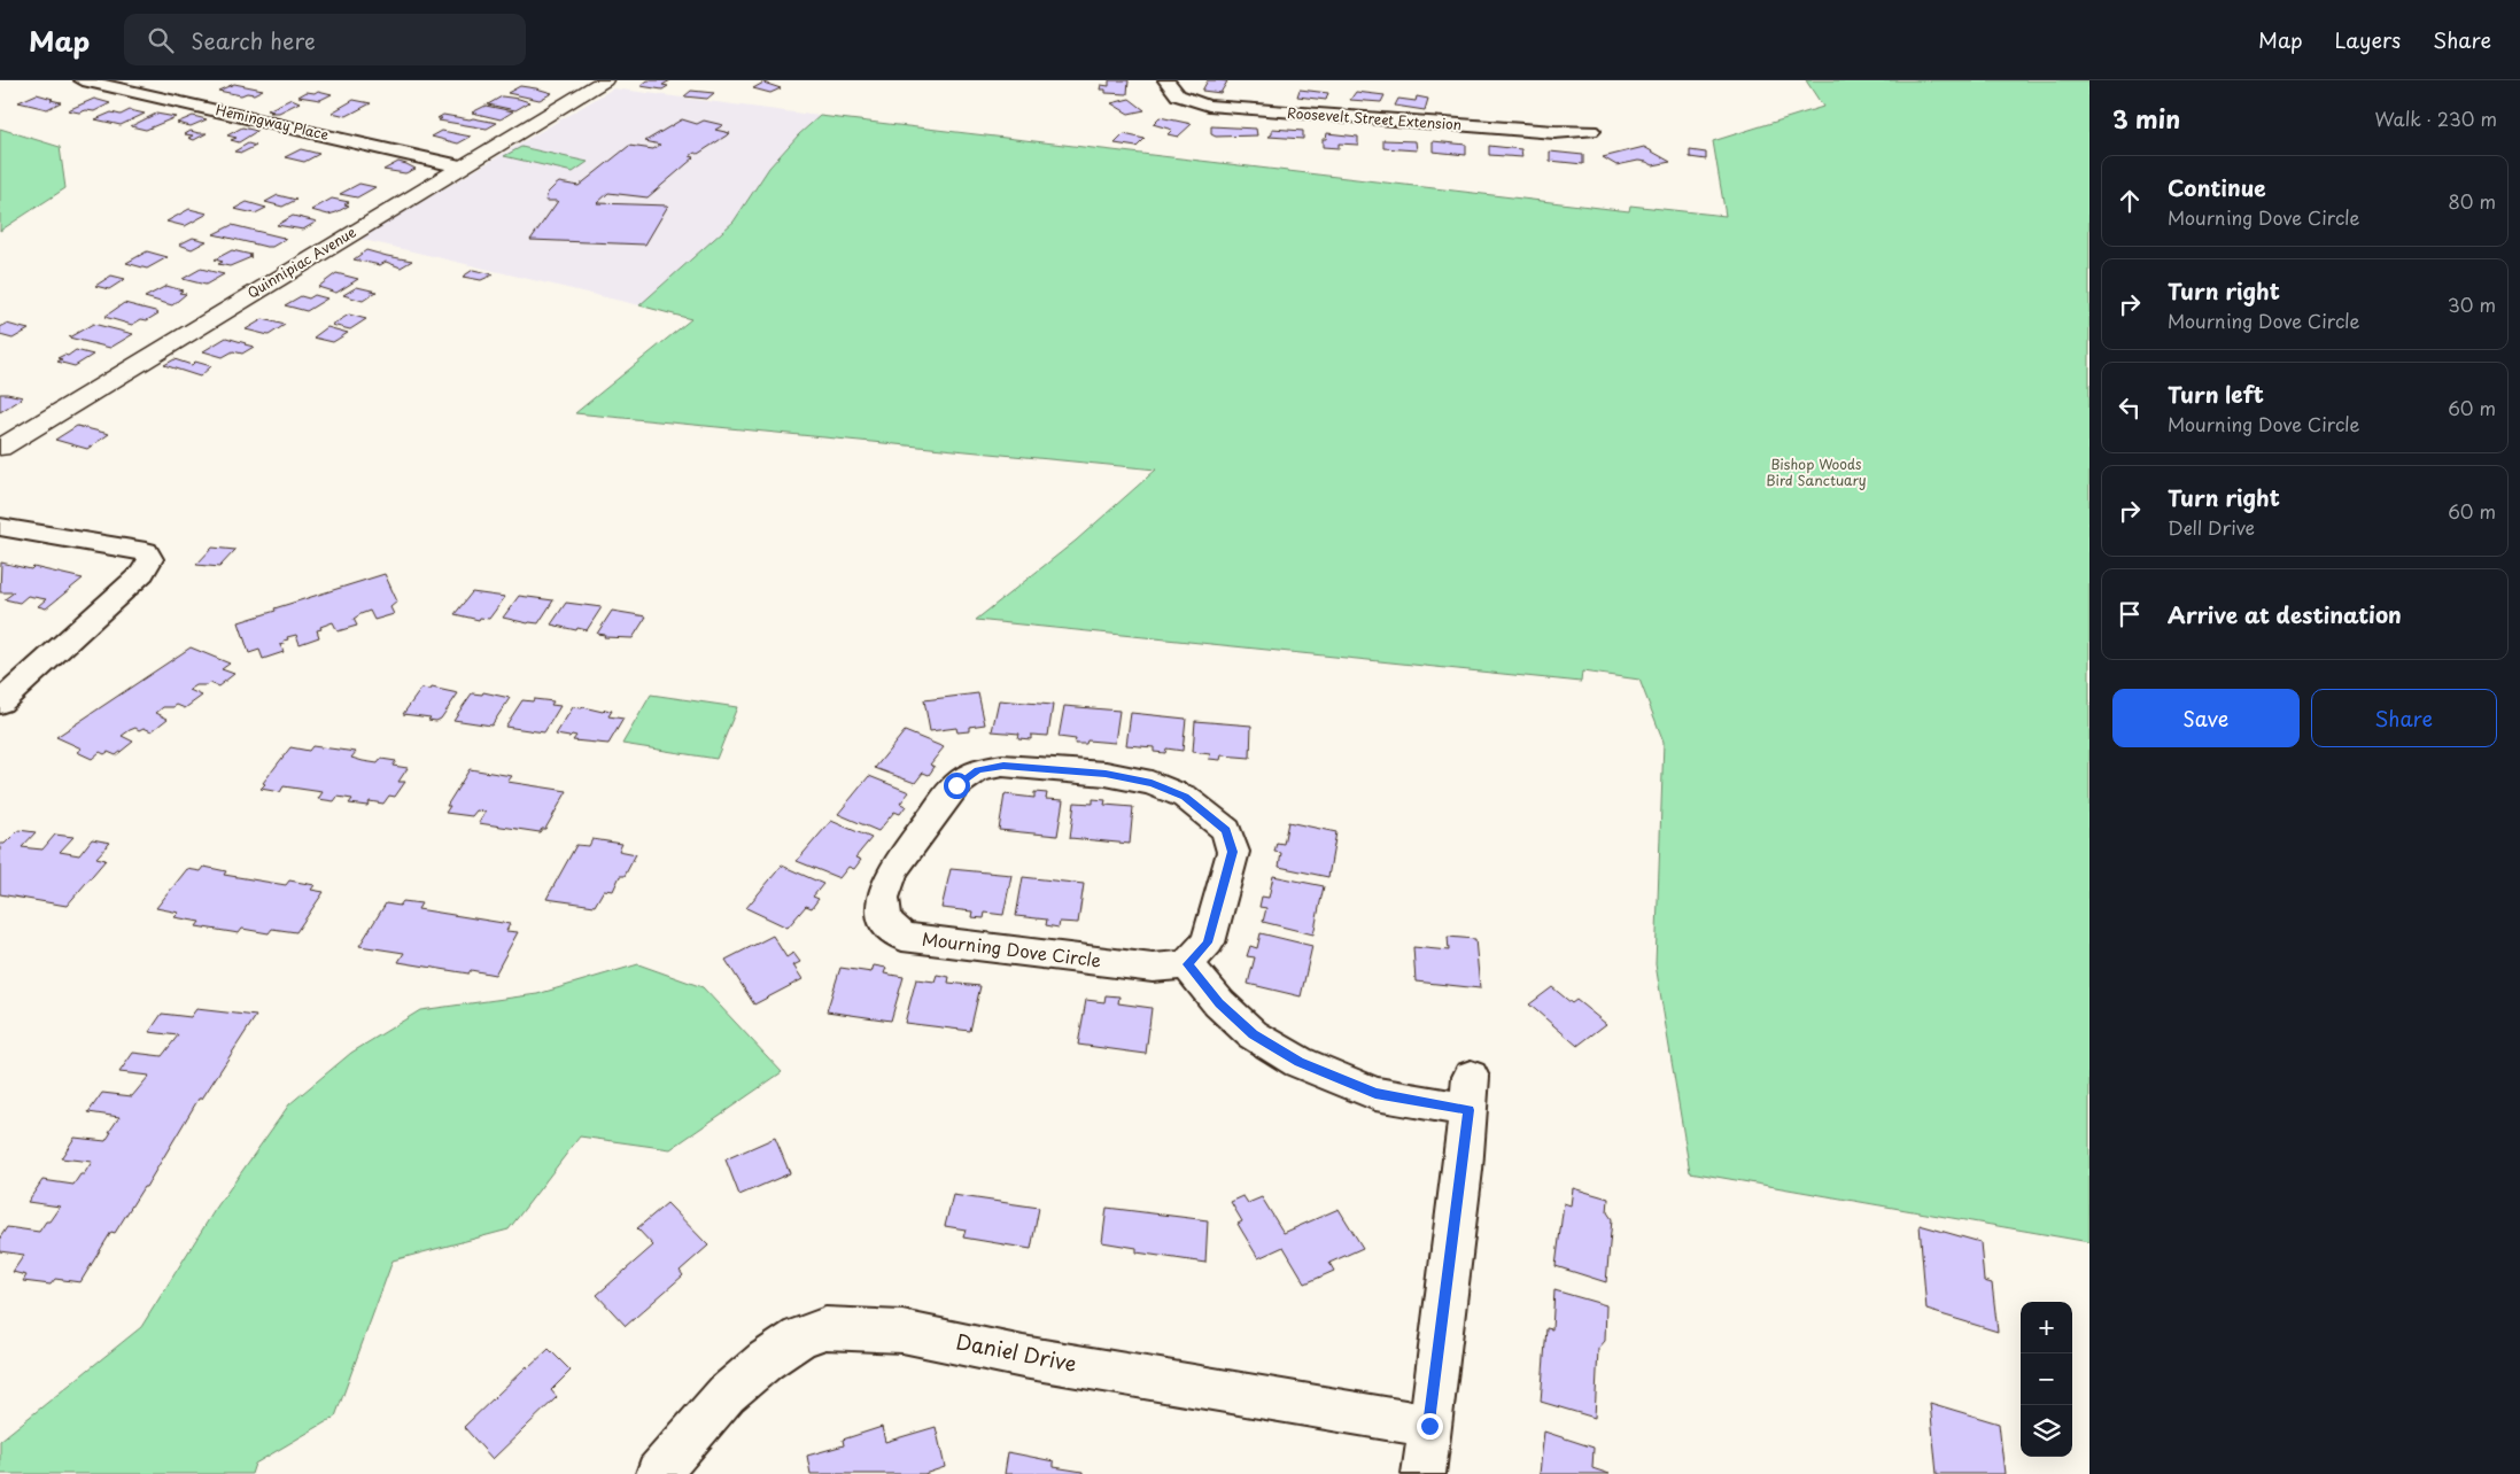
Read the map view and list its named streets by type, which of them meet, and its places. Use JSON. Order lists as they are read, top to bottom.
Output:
{
  "streets": {
    "main road": ["Quinnipiac Avenue"],
    "street": [
      "Roosevelt Street Extension",
      "Hemingway Place",
      "Mourning Dove Circle",
      "Daniel Drive"
    ]
  },
  "crossings": [
    ["Hemingway Place", "Quinnipiac Avenue"]
  ],
  "parks": ["Bishop Woods Bird Sanctuary"],
  "page": {
    "header": "Map",
    "search": "Search here",
    "nav": ["Map", "Layers", "Share"],
    "heading": ["3 min", "Walk · 230 m"],
    "list": [
      ["Continue", "Mourning Dove Circle", "80 m"],
      ["Turn right", "Mourning Dove Circle", "30 m"],
      ["Turn left", "Mourning Dove Circle", "60 m"],
      ["Turn right", "Dell Drive", "60 m"],
      "Arrive at destination"
    ],
    "buttons": ["Save", "Share"],
    "map_buttons": ["+", "−"]
  }
}
